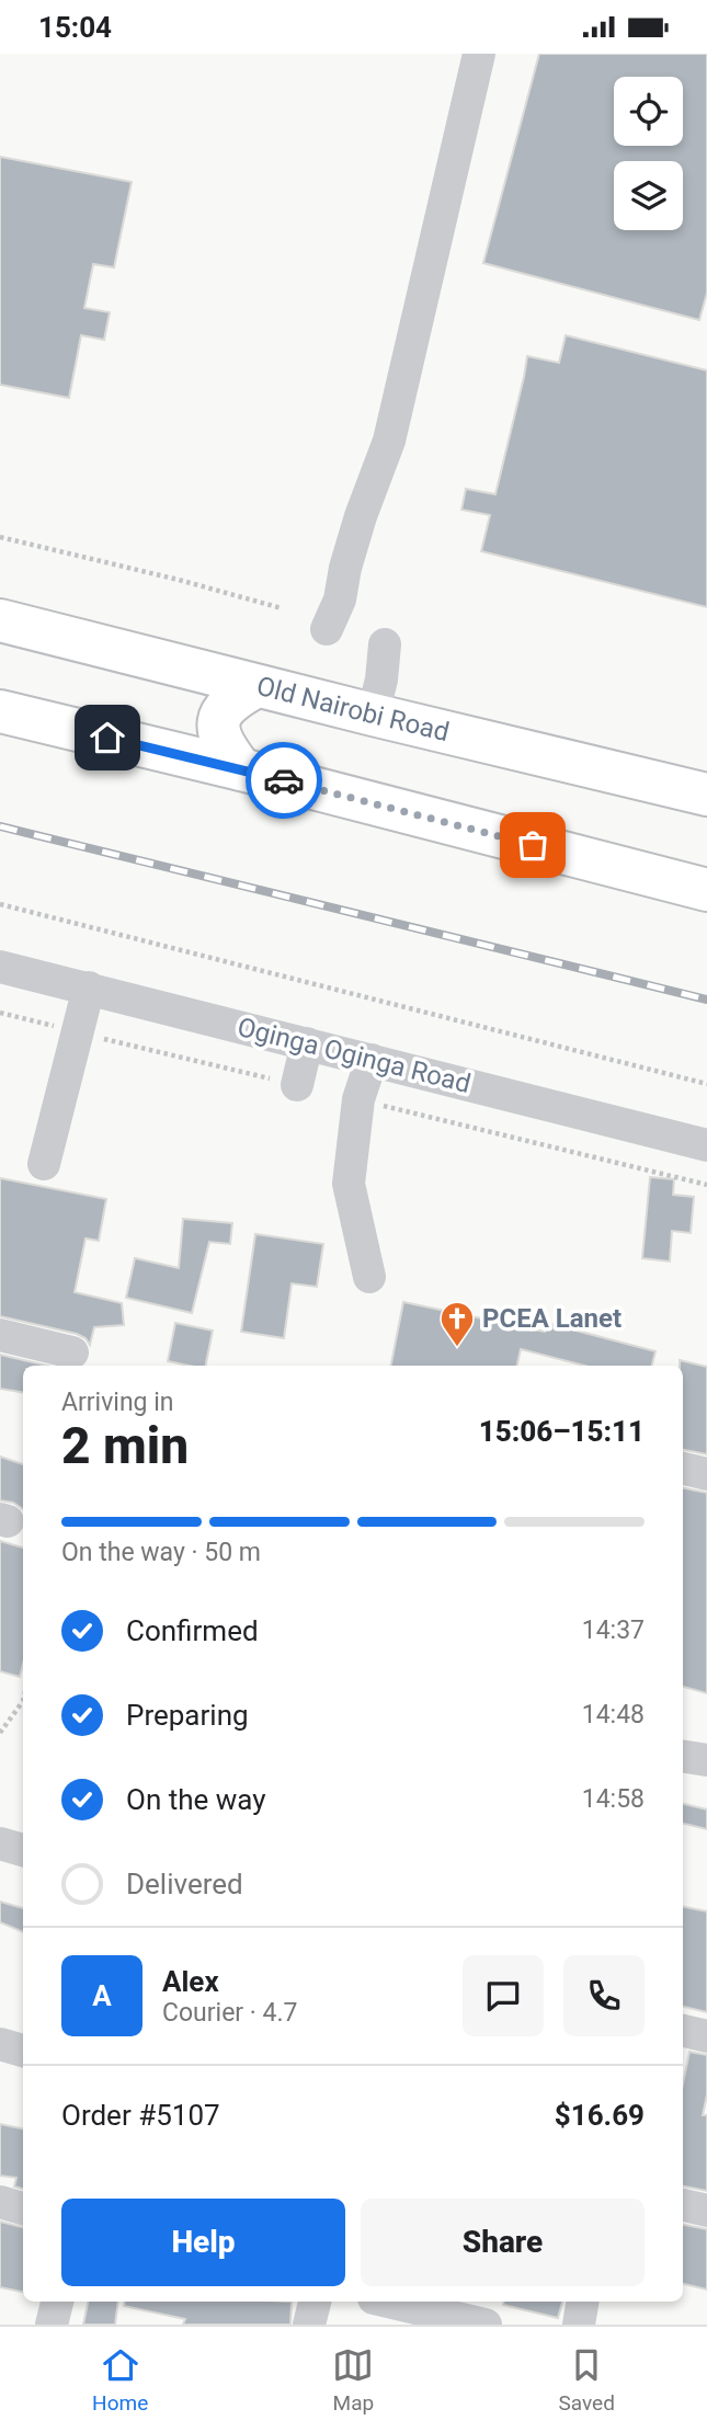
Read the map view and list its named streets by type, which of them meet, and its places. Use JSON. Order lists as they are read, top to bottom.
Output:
{
  "streets": {
    "highway": ["Old Nairobi Road"],
    "street": ["Oginga Oginga Road"]
  },
  "places": {
    "church": ["PCEA Lanet"]
  },
  "page": {
    "status": "15:04",
    "heading": ["2 min", "Arriving in", "15:06–15:11"],
    "panel": [
      "Alex",
      "Courier · 4.7",
      "Order #5107",
      "$16.69"
    ],
    "bar": "On the way · 50 m",
    "list": [
      ["Confirmed", "14:37"],
      ["Preparing", "14:48"],
      ["On the way", "14:58"],
      "Delivered"
    ],
    "round": "A",
    "buttons": ["Help", "Share"],
    "tabs": ["Home", "Map", "Saved"]
  }
}
